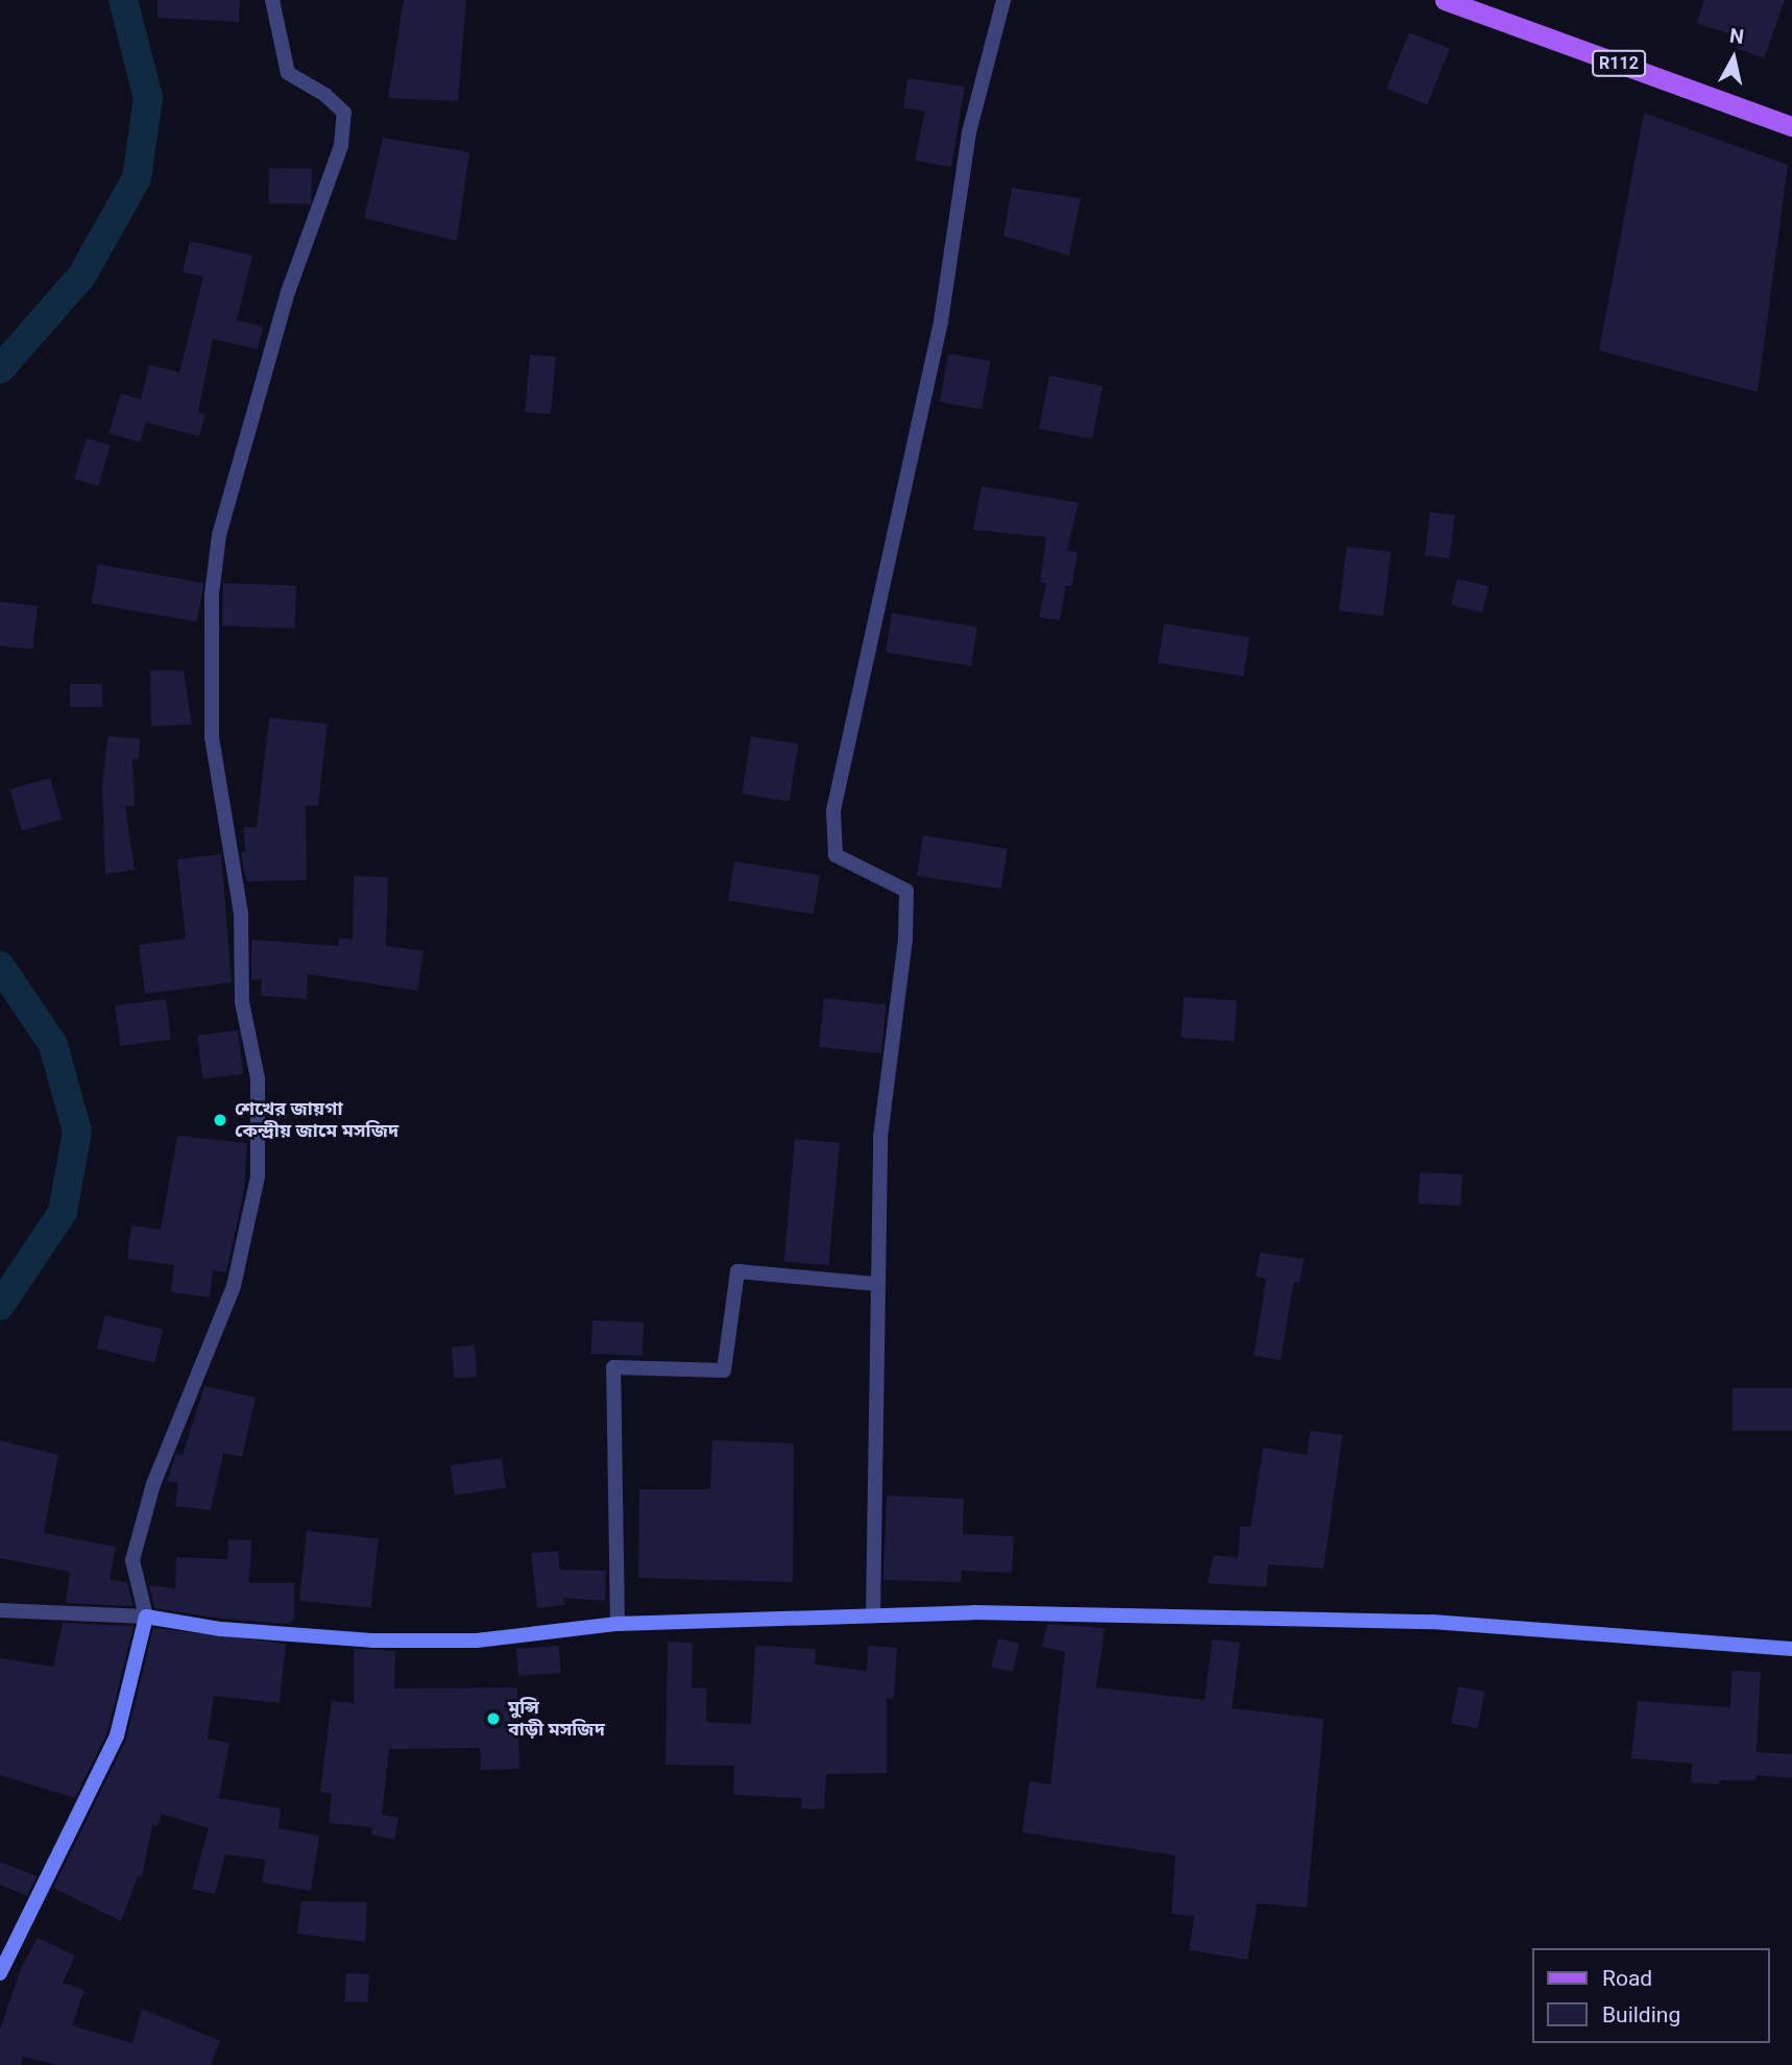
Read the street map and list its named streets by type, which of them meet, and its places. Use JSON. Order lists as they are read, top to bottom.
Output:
{
  "streets": {
    "main road": ["R112"]
  },
  "places": ["শেখের জায়গা কেন্দ্রীয় জামে মসজিদ", "মুন্সি বাড়ী মসজিদ"],
  "legend": ["Road", "Building"],
  "north": "top"
}
